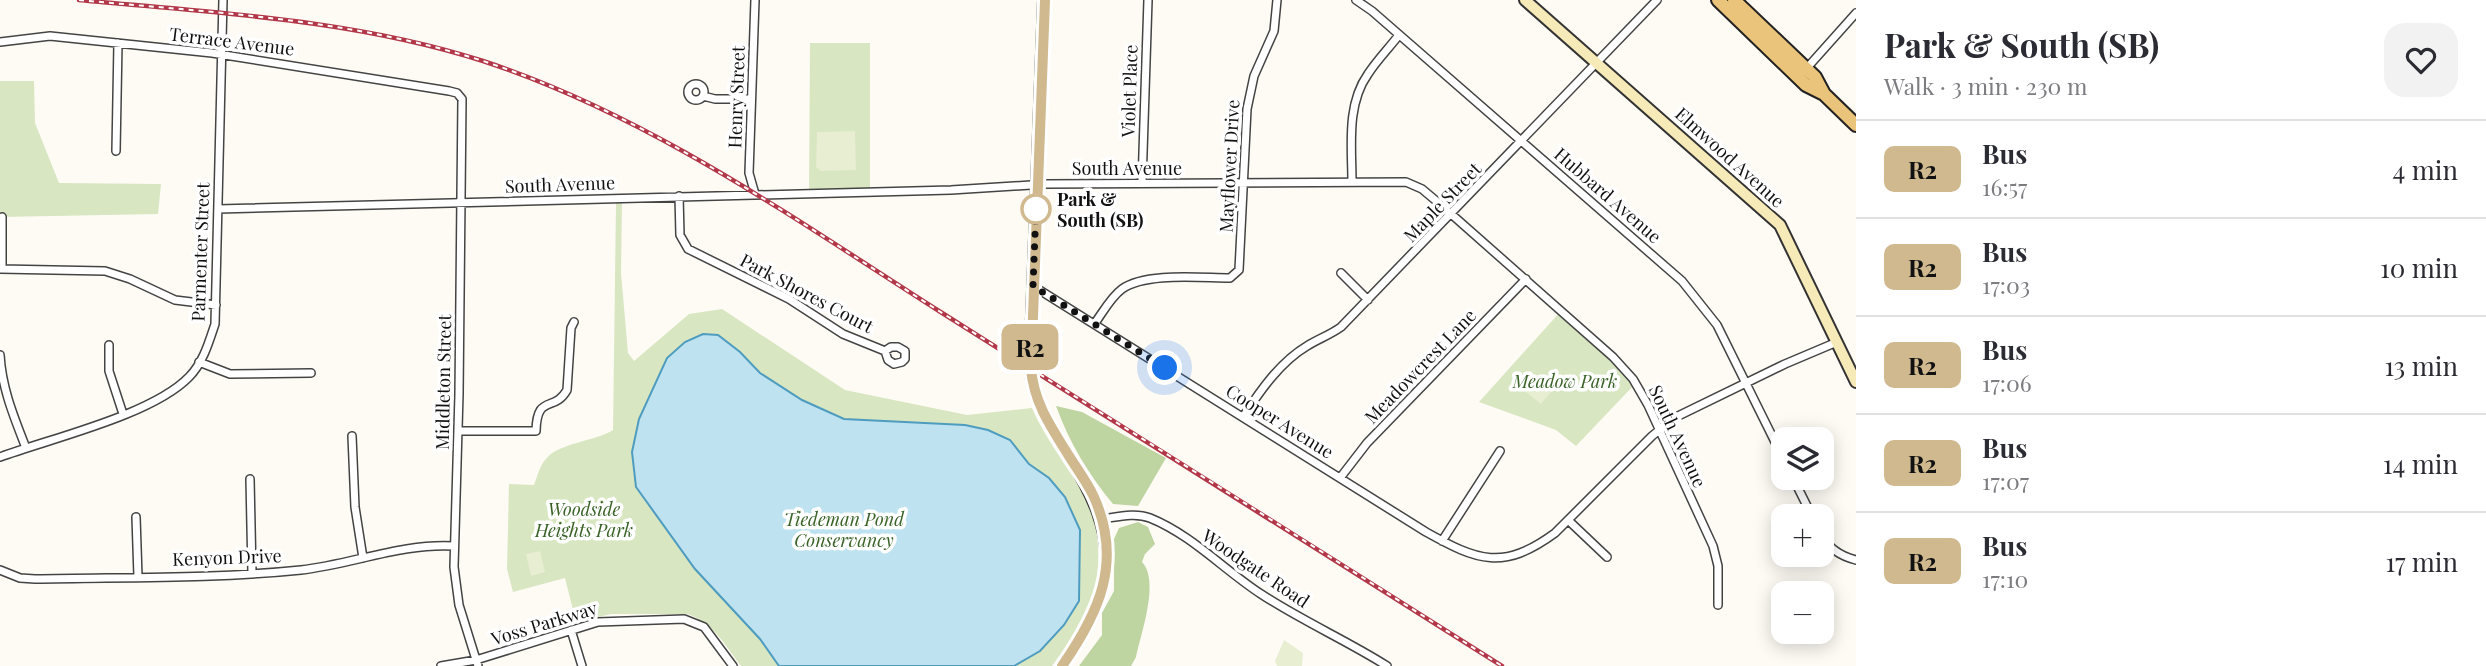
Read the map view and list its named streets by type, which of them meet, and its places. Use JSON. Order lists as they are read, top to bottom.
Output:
{
  "streets": {
    "main road": ["Elmwood Avenue"],
    "street": [
      "Terrace Avenue",
      "Violet Place",
      "Henry Street",
      "Mayflower Drive",
      "South Avenue",
      "Hubbard Avenue",
      "Maple Street",
      "Parmenter Street",
      "Park Shores Court",
      "Meadowcrest Lane",
      "Middleton Street",
      "Cooper Avenue",
      "Kenyon Drive",
      "Woodgate Road",
      "Voss Parkway"
    ]
  },
  "crossings": [
    ["Terrace Avenue", "Parmenter Street"],
    ["Terrace Avenue", "Middleton Street"],
    ["Violet Place", "South Avenue"],
    ["Henry Street", "South Avenue"],
    ["Elmwood Avenue", "Maple Street"],
    ["Mayflower Drive", "South Avenue"],
    ["Mayflower Drive", "Cooper Avenue"],
    ["South Avenue", "Maple Street"],
    ["South Avenue", "Parmenter Street"],
    ["South Avenue", "Park Shores Court"],
    ["South Avenue", "Meadowcrest Lane"],
    ["South Avenue", "Middleton Street"],
    ["Hubbard Avenue", "Maple Street"],
    ["Maple Street", "Cooper Avenue"],
    ["Meadowcrest Lane", "Cooper Avenue"],
    ["Middleton Street", "Kenyon Drive"],
    ["Middleton Street", "Voss Parkway"]
  ],
  "parks": ["Meadow Park", "Woodside Heights Park", "Tiedeman Pond Conservancy"],
  "places": ["Park & South (SB)"],
  "lines": ["bus line R2"],
  "page": {
    "on_map": "R2",
    "heading": ["Park & South (SB)", "Walk · 3 min · 230 m"],
    "list": [
      {
        "mark": "R2",
        "name": "Bus",
        "note": "16:57",
        "value": "4 min"
      },
      {
        "mark": "R2",
        "name": "Bus",
        "note": "17:03",
        "value": "10 min"
      },
      {
        "mark": "R2",
        "name": "Bus",
        "note": "17:06",
        "value": "13 min"
      },
      {
        "mark": "R2",
        "name": "Bus",
        "note": "17:07",
        "value": "14 min"
      },
      {
        "mark": "R2",
        "name": "Bus",
        "note": "17:10",
        "value": "17 min"
      }
    ],
    "map_buttons": ["+", "−"]
  }
}
